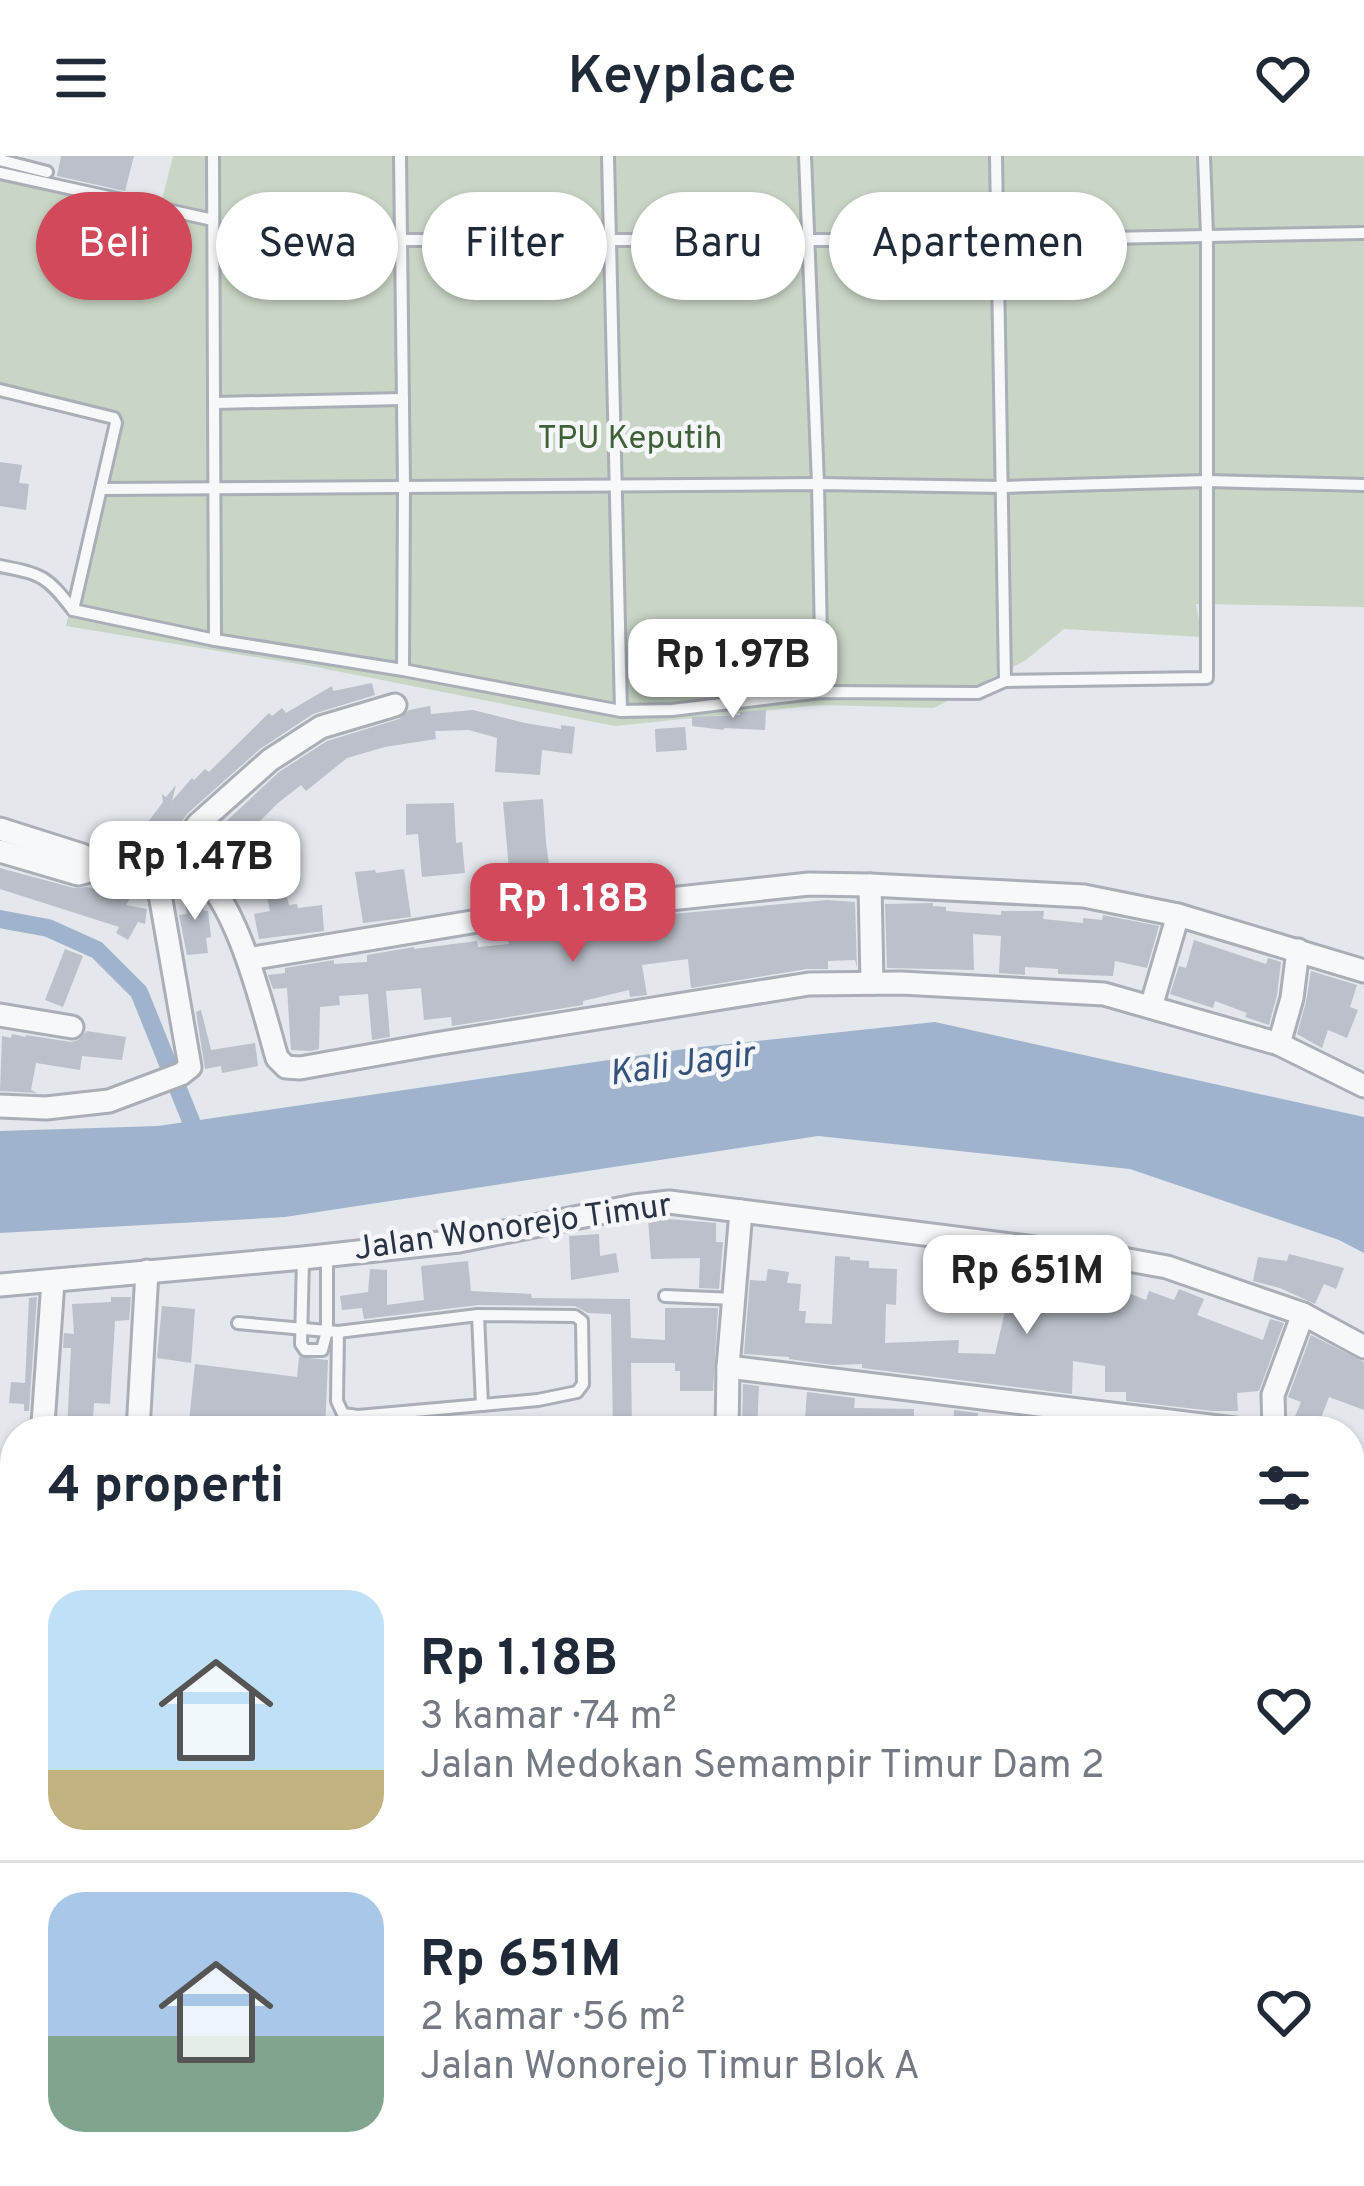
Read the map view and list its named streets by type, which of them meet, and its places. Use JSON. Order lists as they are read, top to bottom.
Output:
{
  "streets": {
    "street": ["Jalan Wonorejo Timur"]
  },
  "water": ["Kali Jagir"],
  "parks": ["TPU Keputih"],
  "page": {
    "header": "Keyplace",
    "chip": [
      "Beli",
      "Sewa",
      "Filter",
      "Baru",
      "Apartemen"
    ],
    "price": [
      "Rp 1.97B",
      "Rp 1.47B",
      "Rp 1.18B",
      "Rp 651M"
    ],
    "heading": "4 properti",
    "list": [
      {
        "name": "Rp 1.18B",
        "note": "3 kamar · 74 m² · Jalan Medokan Semampir Timur Dam 2"
      },
      {
        "name": "Rp 651M",
        "note": "2 kamar · 56 m² · Jalan Wonorejo Timur Blok A"
      }
    ]
  }
}
